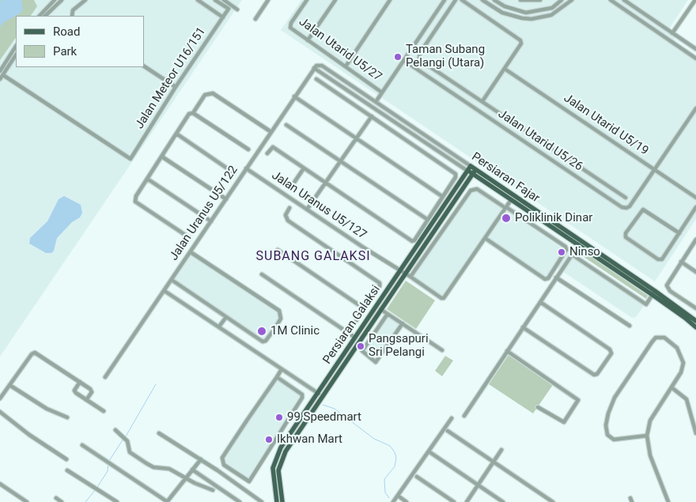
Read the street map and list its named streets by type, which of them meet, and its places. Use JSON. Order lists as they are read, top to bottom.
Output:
{
  "streets": {
    "main road": ["Persiaran Fajar", "Persiaran Galaksi"],
    "street": [
      "Jalan Utarid U5/27",
      "Jalan Meteor U16/151",
      "Jalan Utarid U5/19",
      "Jalan Utarid U5/26",
      "Jalan Uranus U5/127",
      "Jalan Uranus U5/122"
    ]
  },
  "crossings": [
    ["Jalan Utarid U5/27", "Jalan Utarid U5/26"],
    ["Jalan Utarid U5/27", "Persiaran Fajar"],
    ["Jalan Utarid U5/19", "Jalan Utarid U5/26"],
    ["Persiaran Fajar", "Jalan Uranus U5/122"],
    ["Persiaran Fajar", "Persiaran Galaksi"],
    ["Jalan Uranus U5/127", "Jalan Uranus U5/122"],
    ["Jalan Uranus U5/127", "Persiaran Galaksi"]
  ],
  "districts": ["SUBANG GALAKSI"],
  "places": [
    "Taman Subang Pelangi (Utara)",
    "Poliklinik Dinar",
    "Ninso",
    "1M Clinic",
    "Pangsapuri Sri Pelangi",
    "99 Speedmart",
    "Ikhwan Mart"
  ],
  "legend": ["Road", "Park"]
}
